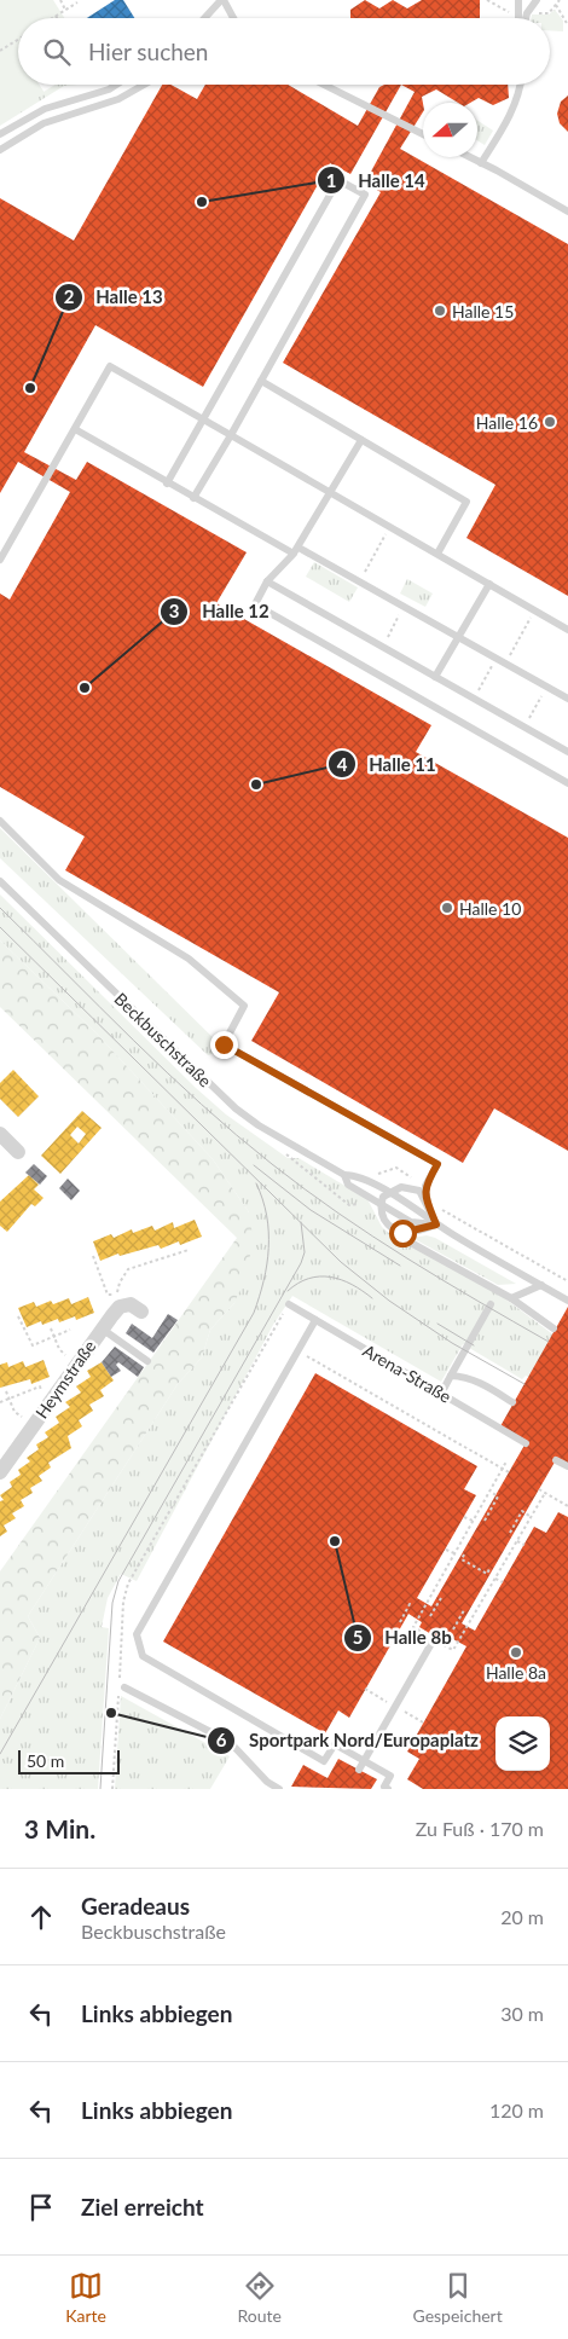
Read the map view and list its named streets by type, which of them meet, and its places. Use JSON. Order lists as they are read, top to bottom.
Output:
{
  "streets": {
    "street": ["Heymstraße"],
    "lane": ["Beckbuschstraße", "Arena-Straße"]
  },
  "places": [
    "Halle 14",
    "Halle 15",
    "Halle 13",
    "Halle 16",
    "Halle 12",
    "Halle 11",
    "Halle 10",
    "Halle 8b",
    "Halle 8a",
    "Sportpark Nord/Europaplatz"
  ],
  "scale_bar": "50 m",
  "north": "left",
  "page": {
    "search": "Hier suchen",
    "scale": "50 m",
    "heading": ["3 Min.", "Zu Fuß · 170 m"],
    "list": [
      ["Geradeaus", "Beckbuschstraße", "20 m"],
      ["Links abbiegen", "30 m"],
      ["Links abbiegen", "120 m"],
      "Ziel erreicht"
    ],
    "nav": ["Karte", "Route", "Gespeichert"]
  }
}
